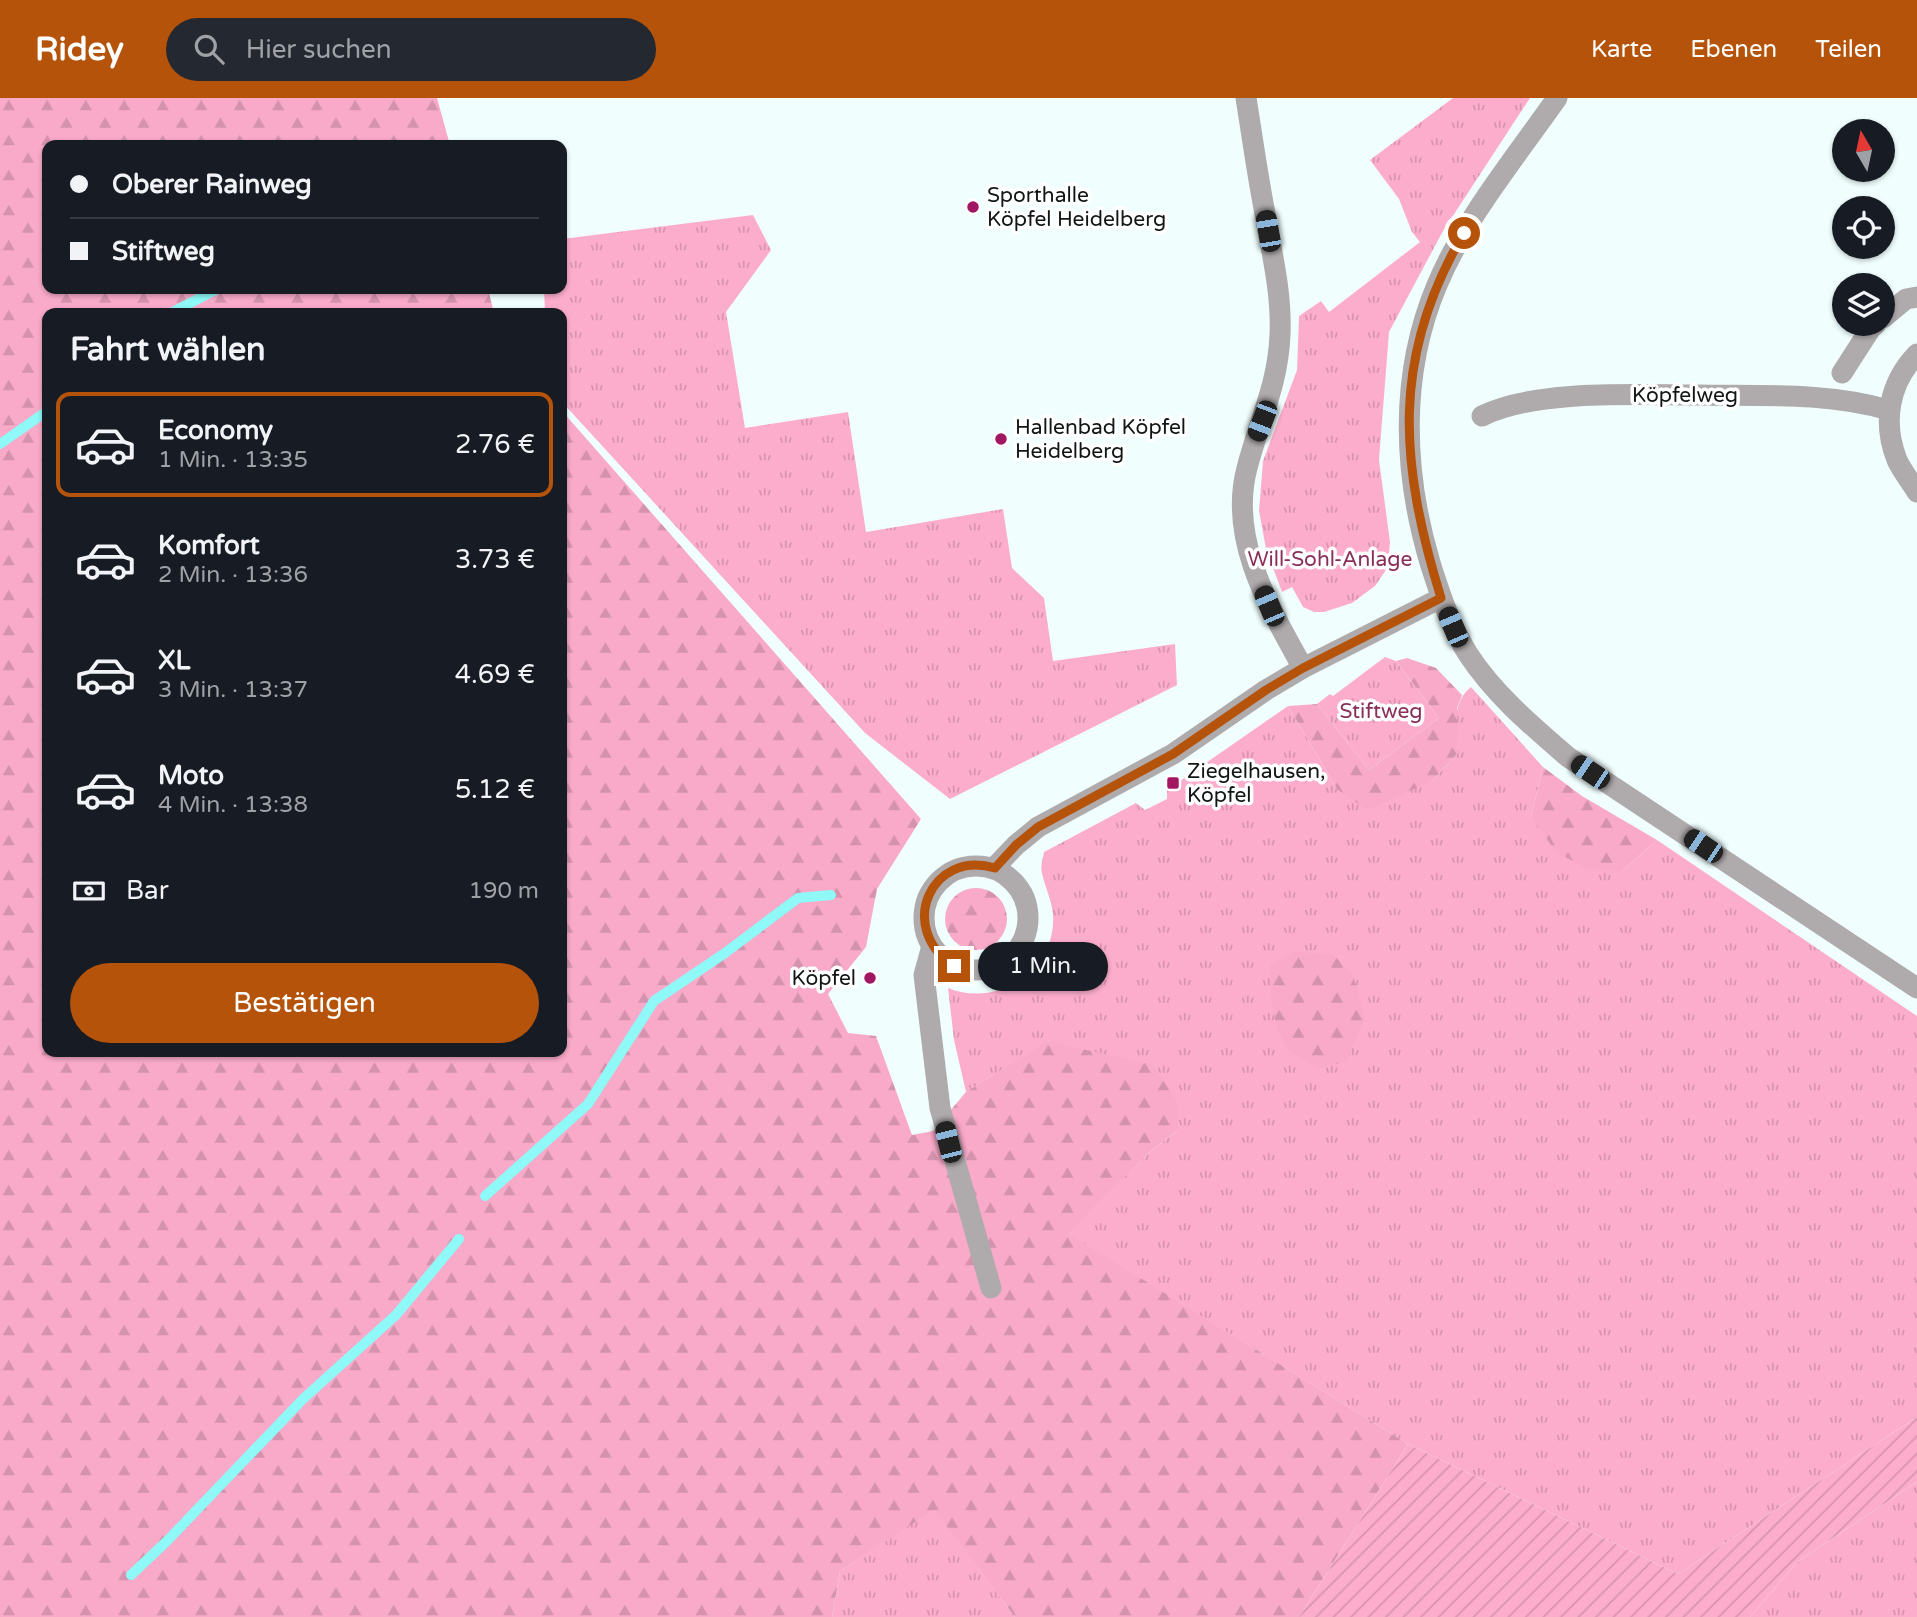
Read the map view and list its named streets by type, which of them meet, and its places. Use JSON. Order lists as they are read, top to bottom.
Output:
{
  "streets": {
    "street": ["Köpfelweg"]
  },
  "parks": ["Will-Sohl-Anlage", "Stiftweg"],
  "places": {
    "other": ["Sporthalle Köpfel Heidelberg", "Hallenbad Köpfel Heidelberg", "Köpfel"],
    "transit": ["Ziegelhausen, Köpfel"]
  },
  "north": "top",
  "page": {
    "header": "Ridey",
    "search": "Hier suchen",
    "nav": ["Karte", "Ebenen", "Teilen"],
    "banner": ["Oberer Rainweg", "Stiftweg"],
    "heading": "Fahrt wählen",
    "list": [
      {
        "name": "Economy",
        "note": "1 Min. · 13:35",
        "value": "2.76 €"
      },
      {
        "name": "Komfort",
        "note": "2 Min. · 13:36",
        "value": "3.73 €"
      },
      {
        "name": "XL",
        "note": "3 Min. · 13:37",
        "value": "4.69 €"
      },
      {
        "name": "Moto",
        "note": "4 Min. · 13:38",
        "value": "5.12 €"
      }
    ],
    "pay": ["Bar", "190 m"],
    "bubble": "1 Min.",
    "buttons": "Bestätigen"
  }
}
